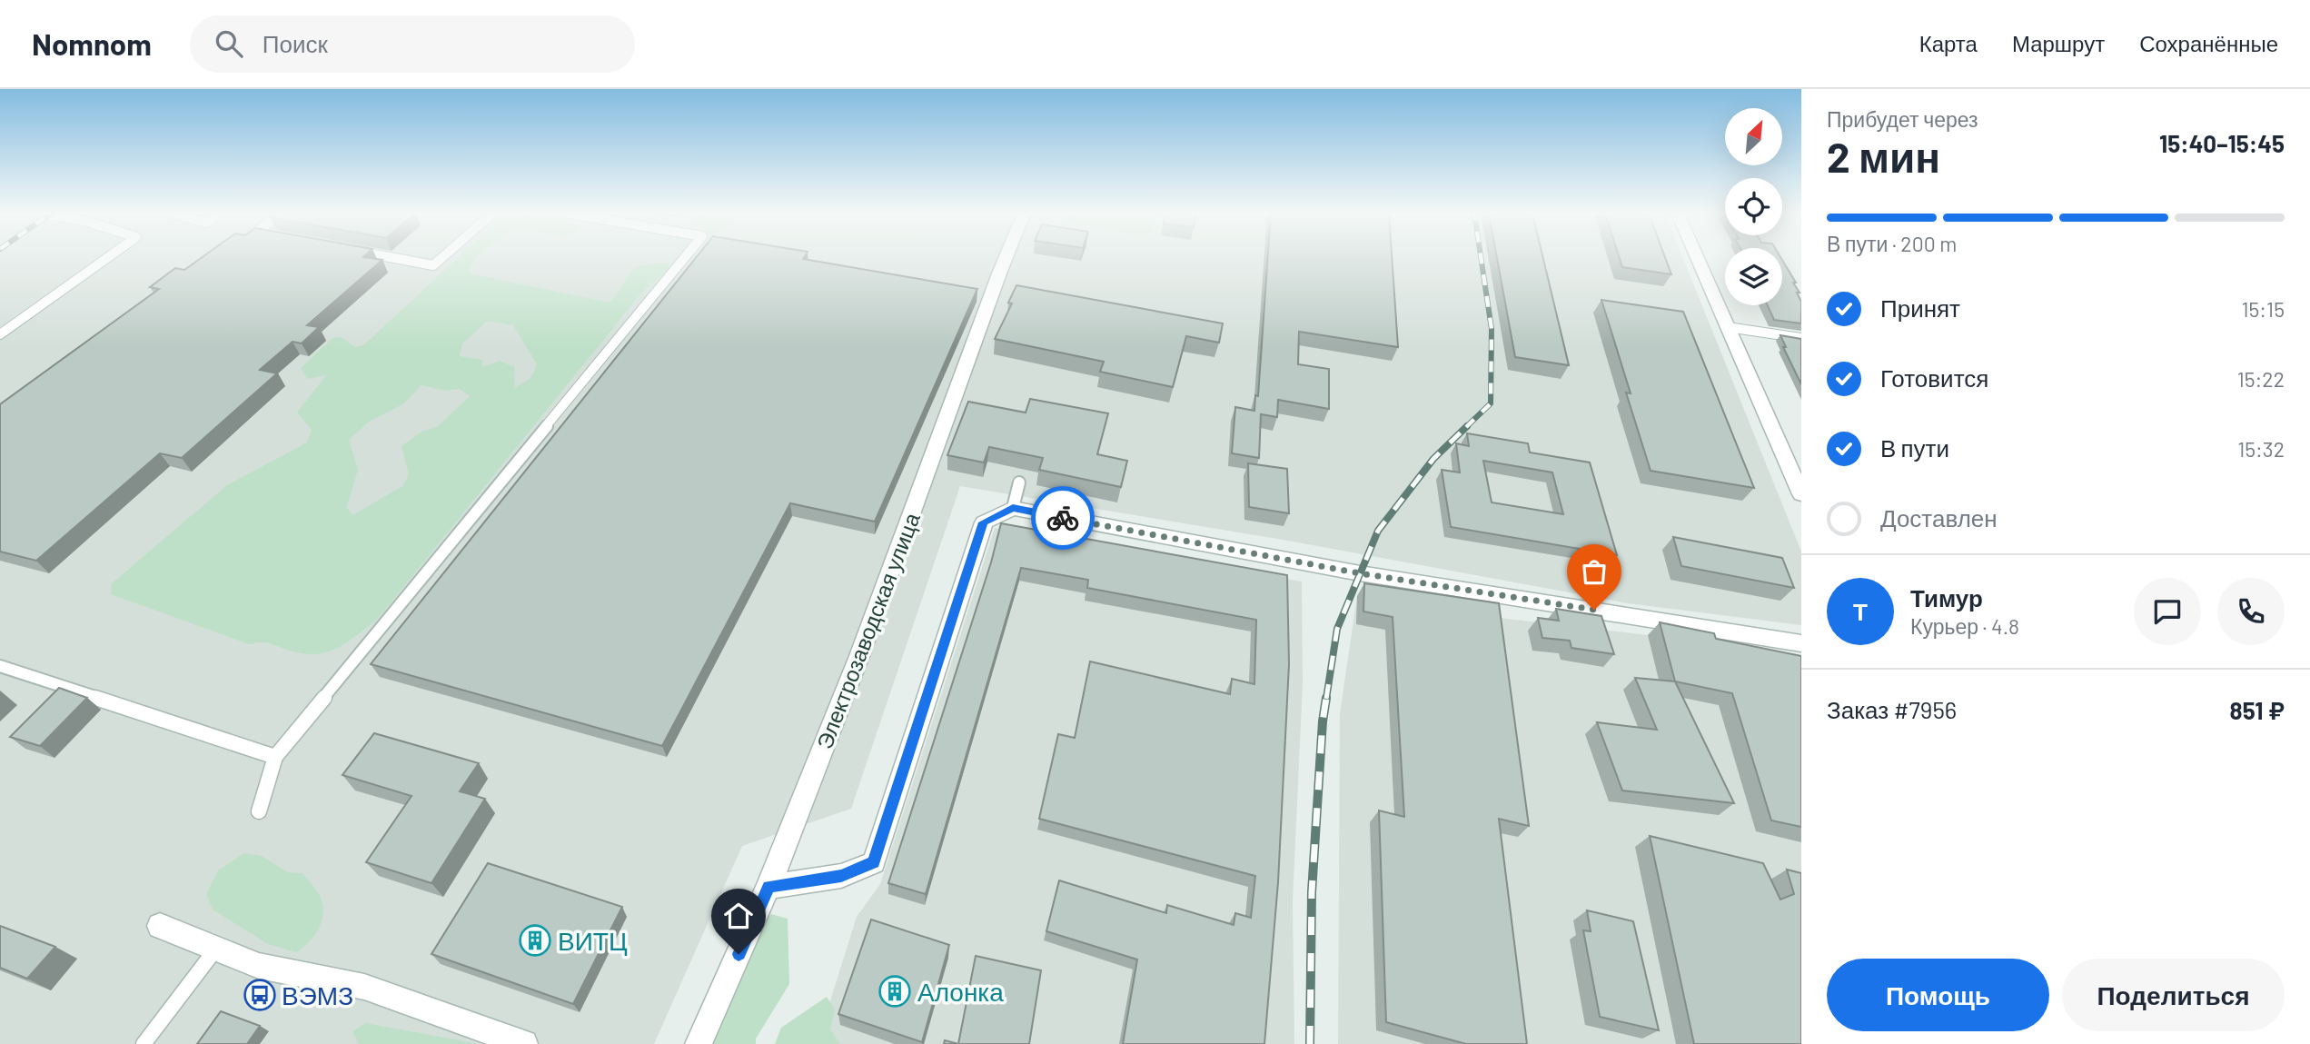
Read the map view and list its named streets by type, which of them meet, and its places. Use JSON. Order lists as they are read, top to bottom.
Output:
{
  "streets": {
    "street": ["Электрозаводская улица"]
  },
  "places": {
    "building": ["ВИТЦ", "Алонка"],
    "bus stop": ["ВЭМЗ"]
  },
  "north": "top right",
  "page": {
    "header": "Nomnom",
    "search": "Поиск",
    "nav": ["Карта", "Маршрут", "Сохранённые"],
    "heading": ["2 мин", "Прибудет через", "15:40–15:45"],
    "panel": [
      "Тимур",
      "Курьер · 4.8",
      "Заказ #7956",
      "851 ₽"
    ],
    "bar": "В пути · 200 m",
    "list": [
      ["Принят", "15:15"],
      ["Готовится", "15:22"],
      ["В пути", "15:32"],
      "Доставлен"
    ],
    "round": "Т",
    "buttons": ["Помощь", "Поделиться"]
  }
}
